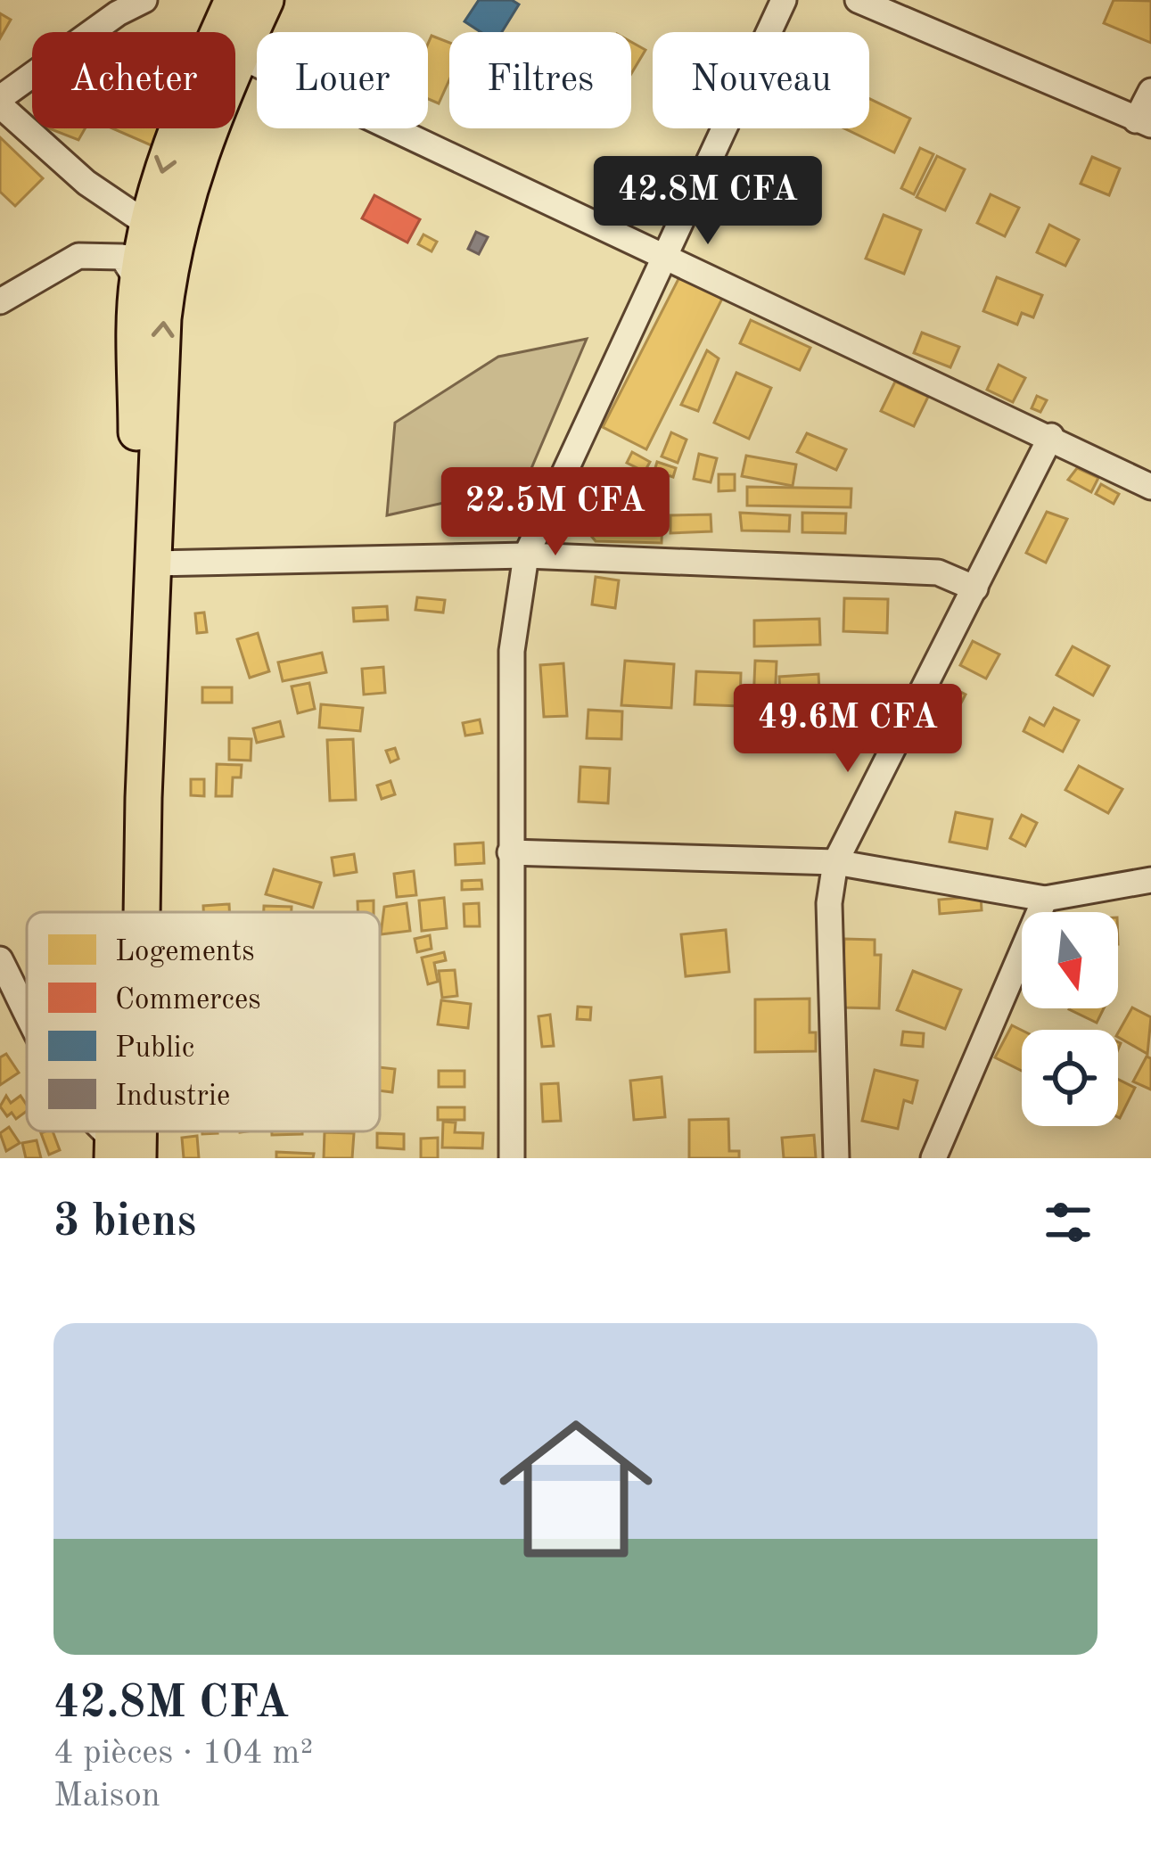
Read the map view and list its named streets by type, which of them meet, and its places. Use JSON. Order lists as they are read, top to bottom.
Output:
{
  "legend": [
    "Logements",
    "Commerces",
    "Public",
    "Industrie"
  ],
  "north": "bottom",
  "page": {
    "chip": [
      "Acheter",
      "Louer",
      "Filtres",
      "Nouveau"
    ],
    "price": ["42.8M CFA", "22.5M CFA", "49.6M CFA"],
    "heading": "3 biens",
    "list": [
      {
        "name": "42.8M CFA",
        "note": "4 pièces · 104 m² · Maison"
      }
    ]
  }
}
